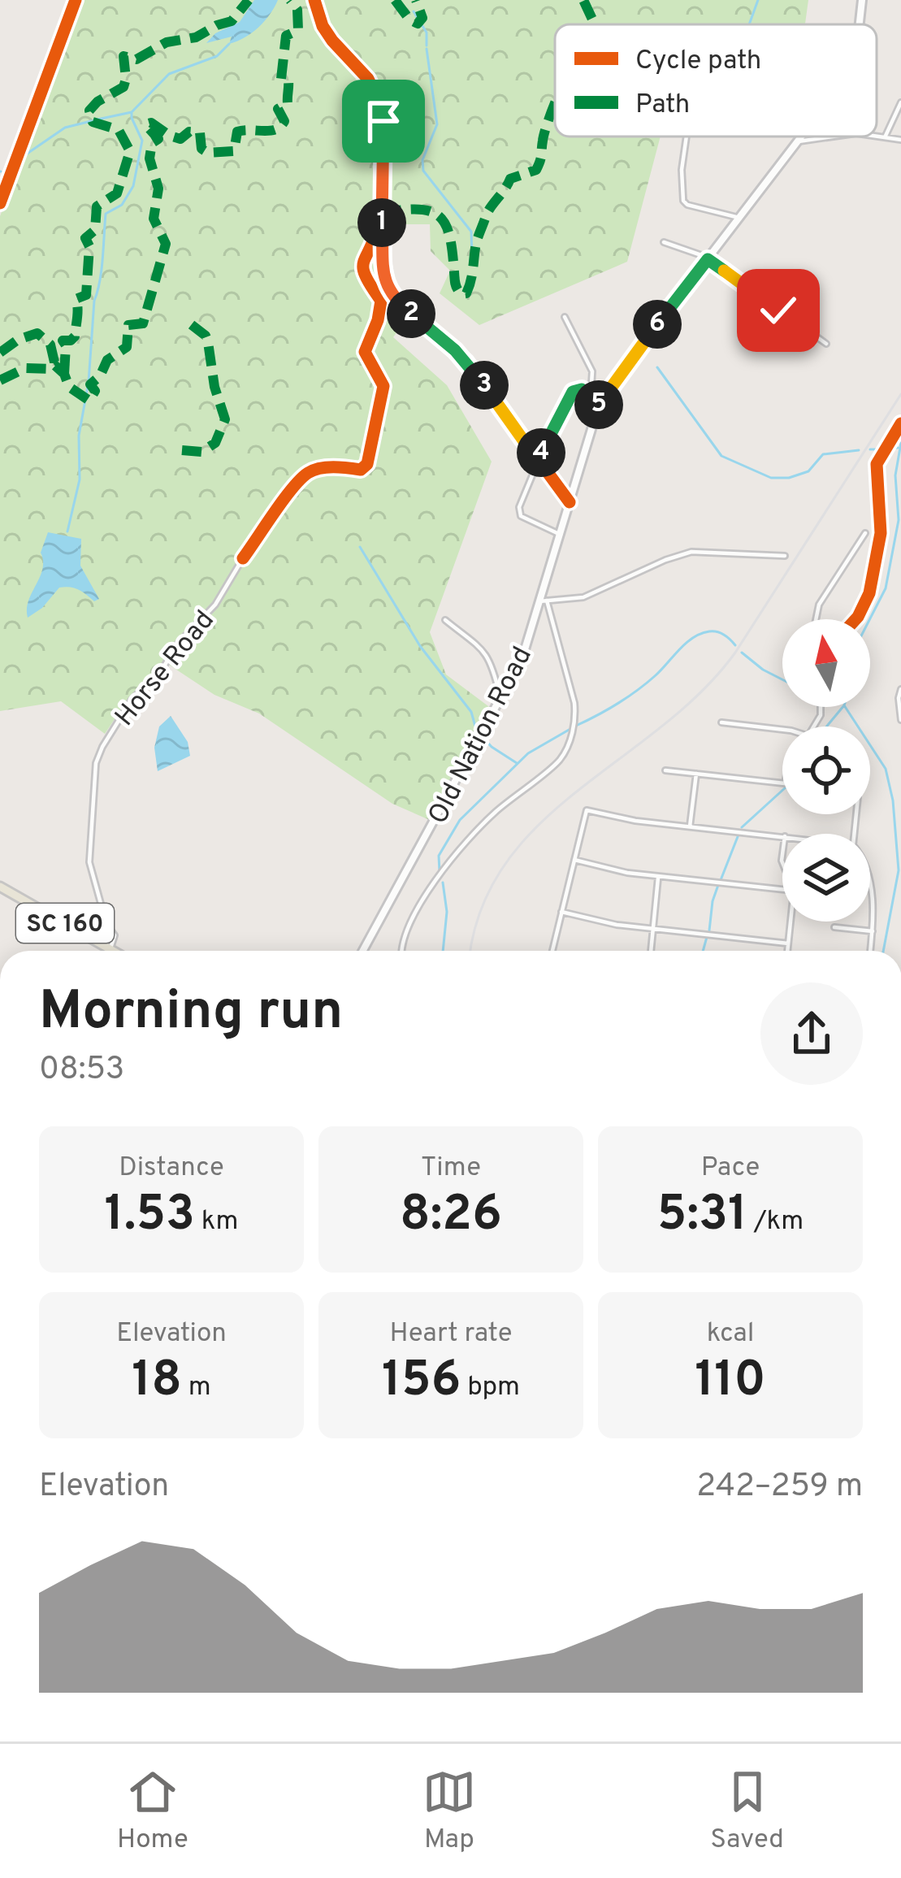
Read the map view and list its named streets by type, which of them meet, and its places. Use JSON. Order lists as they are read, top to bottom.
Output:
{
  "streets": {
    "main road": ["Old Nation Road", "SC 160"],
    "street": ["Horse Road"]
  },
  "crossings": [
    ["Horse Road", "SC 160"]
  ],
  "legend": ["Cycle path", "Path"],
  "north": "top",
  "page": {
    "pins": [
      "1",
      "2",
      "6",
      "3",
      "5",
      "4"
    ],
    "heading": ["Morning run", "08:53"],
    "stats": [
      ["Distance", "1.53 km"],
      ["Time", "8:26"],
      ["Pace", "5:31 /km"],
      ["Elevation", "18 m"],
      ["Heart rate", "156 bpm"],
      ["kcal", "110"]
    ],
    "chart": ["Elevation", "242–259 m"],
    "tabs": ["Home", "Map", "Saved"]
  }
}
